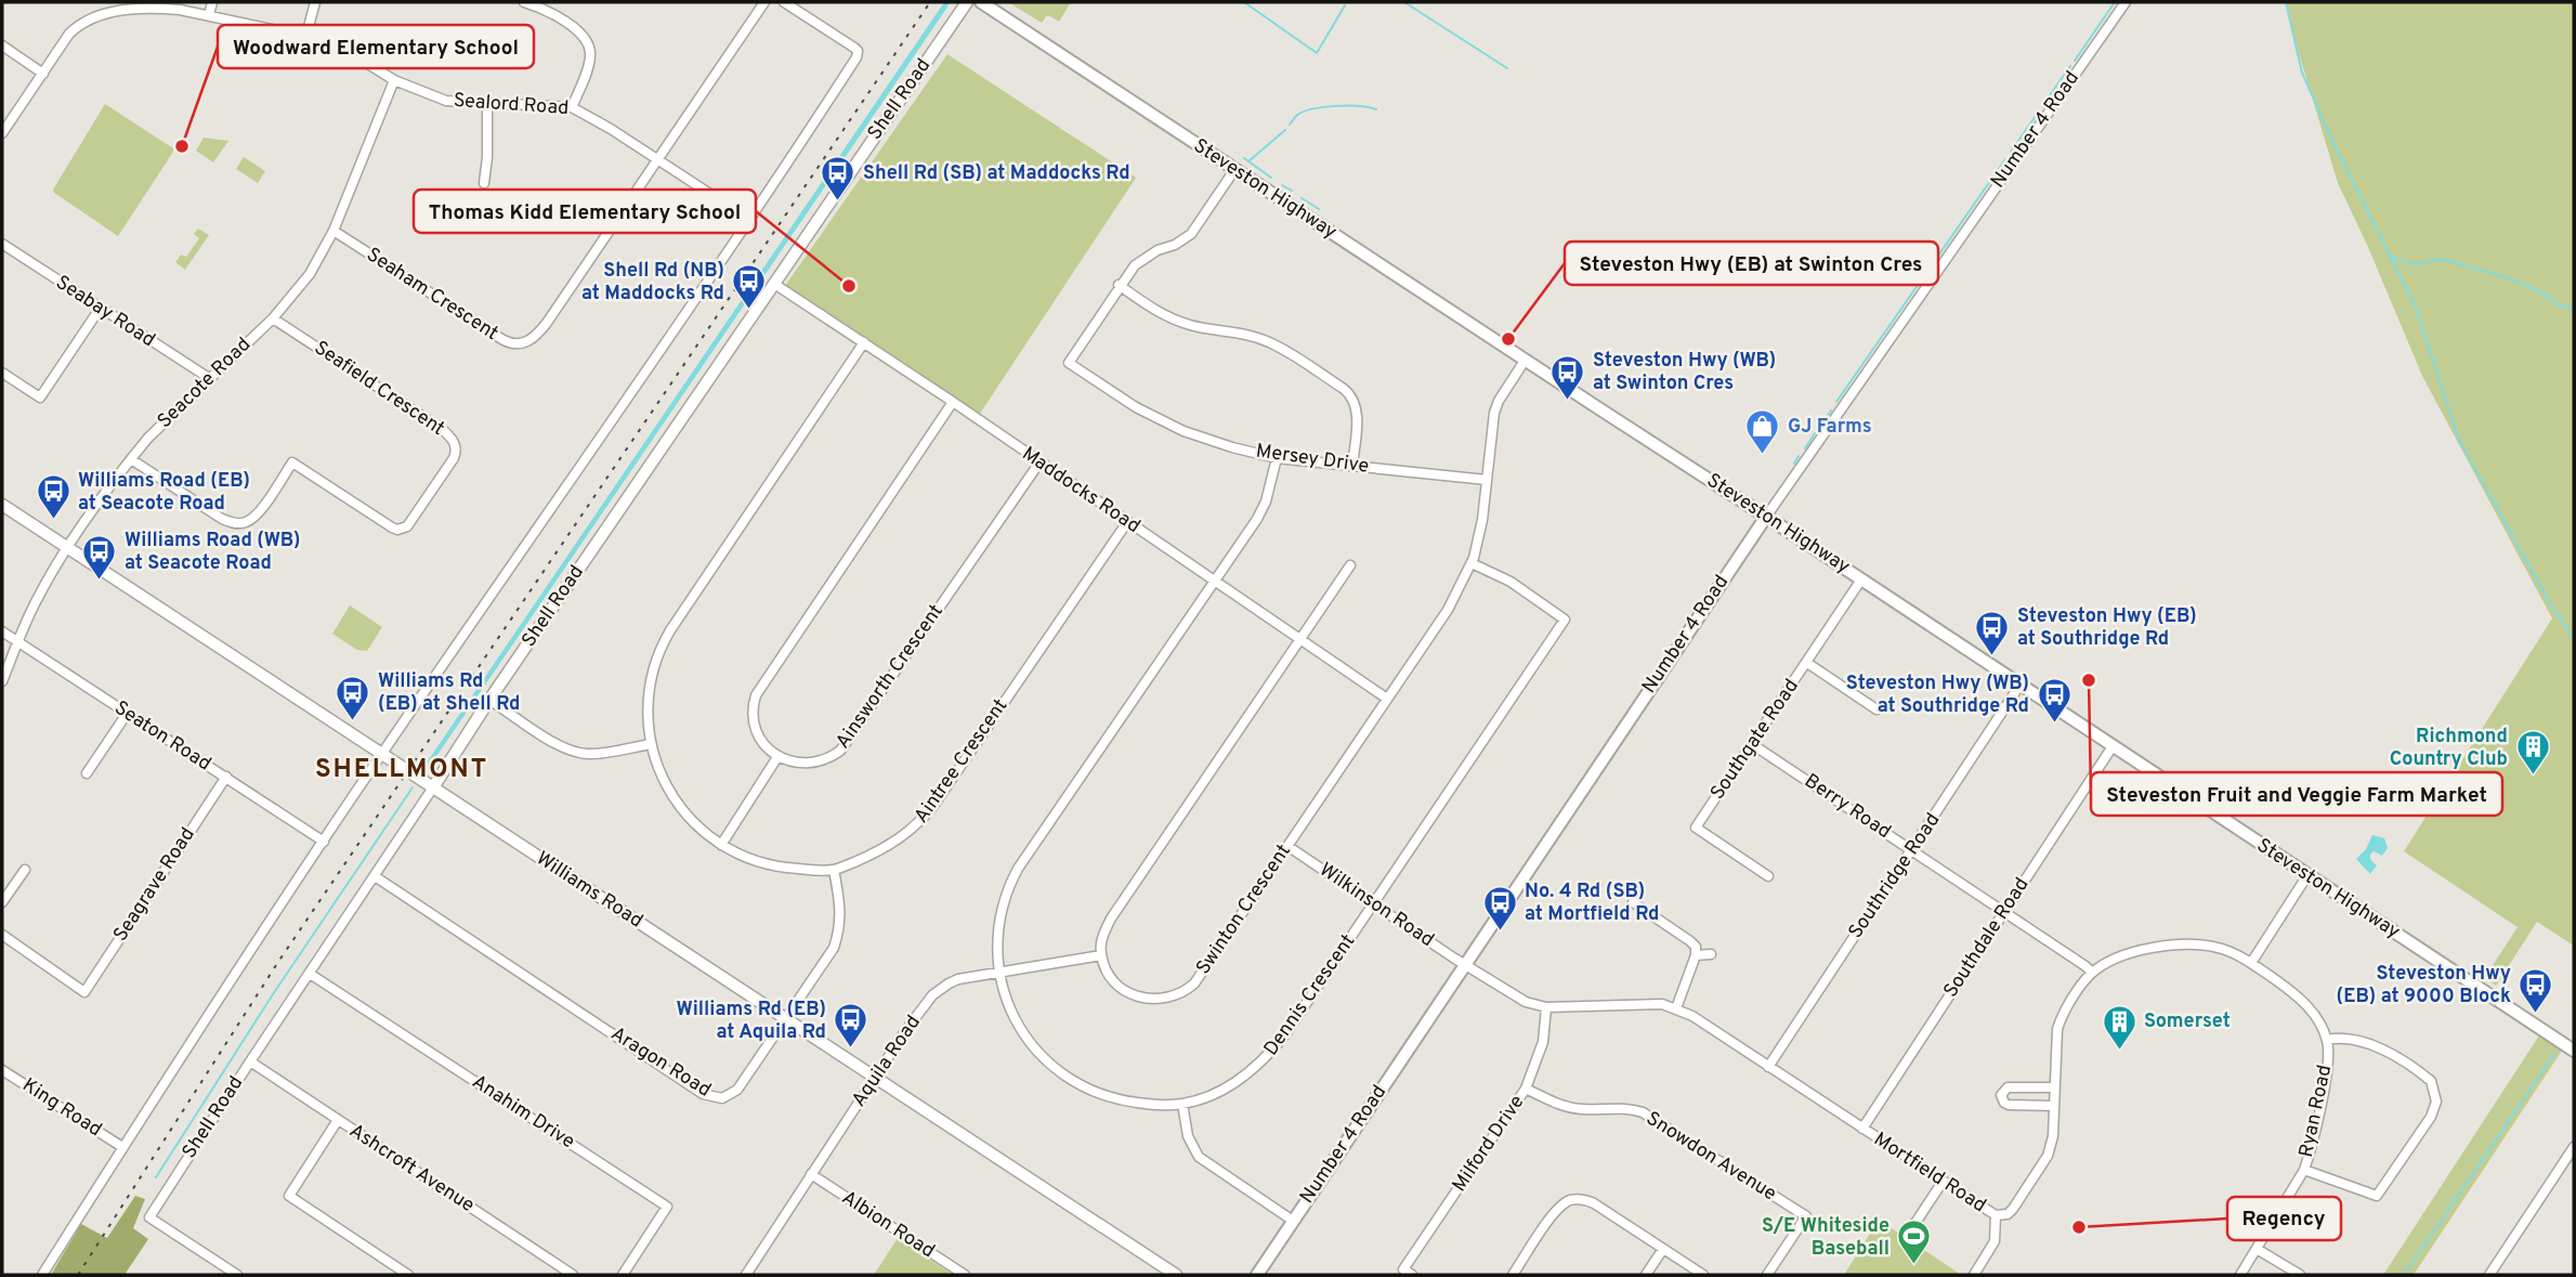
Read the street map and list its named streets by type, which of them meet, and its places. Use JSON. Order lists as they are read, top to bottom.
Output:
{
  "streets": {
    "main road": ["Number 4 Road", "Steveston Highway"],
    "street": [
      "Shell Road",
      "Sealord Road",
      "Seaham Crescent",
      "Seabay Road",
      "Seacote Road",
      "Seafield Crescent",
      "Mersey Drive",
      "Maddocks Road",
      "Ainsworth Crescent",
      "Seaton Road",
      "Southgate Road",
      "Aintree Crescent",
      "Berry Road",
      "Southridge Road",
      "Seagrave Road",
      "Williams Road",
      "Wilkinson Road",
      "Swinton Crescent",
      "Southdale Road",
      "Dennis Crescent",
      "Aquila Road",
      "Aragon Road",
      "King Road",
      "Ryan Road",
      "Anahim Drive",
      "Milford Drive",
      "Snowdon Avenue",
      "Ashcroft Avenue",
      "Mortfield Road",
      "Albion Road"
    ]
  },
  "crossings": [
    ["Shell Road", "Maddocks Road"],
    ["Shell Road", "Williams Road"],
    ["Shell Road", "Aragon Road"],
    ["Shell Road", "Anahim Drive"],
    ["Shell Road", "Ashcroft Avenue"],
    ["Sealord Road", "Seaham Crescent"],
    ["Sealord Road", "Seacote Road"],
    ["Number 4 Road", "Steveston Highway"],
    ["Number 4 Road", "Wilkinson Road"],
    ["Number 4 Road", "Mortfield Road"],
    ["Steveston Highway", "Southgate Road"],
    ["Steveston Highway", "Southridge Road"],
    ["Steveston Highway", "Swinton Crescent"],
    ["Steveston Highway", "Southdale Road"],
    ["Seaham Crescent", "Seacote Road"],
    ["Seabay Road", "Seacote Road"],
    ["Seacote Road", "Seafield Crescent"],
    ["Seacote Road", "Seaton Road"],
    ["Seacote Road", "Williams Road"],
    ["Mersey Drive", "Swinton Crescent"],
    ["Mersey Drive", "Dennis Crescent"],
    ["Maddocks Road", "Ainsworth Crescent"],
    ["Maddocks Road", "Aintree Crescent"],
    ["Maddocks Road", "Swinton Crescent"],
    ["Maddocks Road", "Dennis Crescent"],
    ["Seaton Road", "Seagrave Road"],
    ["Southgate Road", "Berry Road"],
    ["Aintree Crescent", "Aragon Road"],
    ["Berry Road", "Southridge Road"],
    ["Berry Road", "Southdale Road"],
    ["Berry Road", "Mortfield Road"],
    ["Southridge Road", "Mortfield Road"],
    ["Williams Road", "Aquila Road"],
    ["Williams Road", "Aragon Road"],
    ["Wilkinson Road", "Swinton Crescent"],
    ["Wilkinson Road", "Dennis Crescent"],
    ["Wilkinson Road", "Mortfield Road"],
    ["Swinton Crescent", "Dennis Crescent"],
    ["Swinton Crescent", "Aquila Road"],
    ["Southdale Road", "Mortfield Road"],
    ["Dennis Crescent", "Aquila Road"],
    ["Aquila Road", "Albion Road"],
    ["Milford Drive", "Snowdon Avenue"],
    ["Milford Drive", "Mortfield Road"]
  ],
  "districts": ["SHELLMONT"],
  "places": {
    "other": [
      "Woodward Elementary School",
      "Thomas Kidd Elementary School",
      "Steveston Hwy (EB) at Swinton Cres",
      "Steveston Fruit and Veggie Farm Market",
      "Regency"
    ],
    "bus stop": [
      "Shell Rd (SB) at Maddocks Rd",
      "Shell Rd (NB) at Maddocks Rd",
      "Steveston Hwy (WB) at Swinton Cres",
      "Williams Road (EB) at Seacote Road",
      "Williams Road (WB) at Seacote Road",
      "Steveston Hwy (EB) at Southridge Rd",
      "Williams Rd (EB) at Shell Rd",
      "Steveston Hwy (WB) at Southridge Rd",
      "No. 4 Rd (SB) at Mortfield Rd",
      "Steveston Hwy (EB) at 9000 Block",
      "Williams Rd (EB) at Aquila Rd"
    ],
    "shop": ["GJ Farms"],
    "building": ["Richmond Country Club", "Somerset"],
    "sports": ["S/E Whiteside Baseball"]
  }
}
